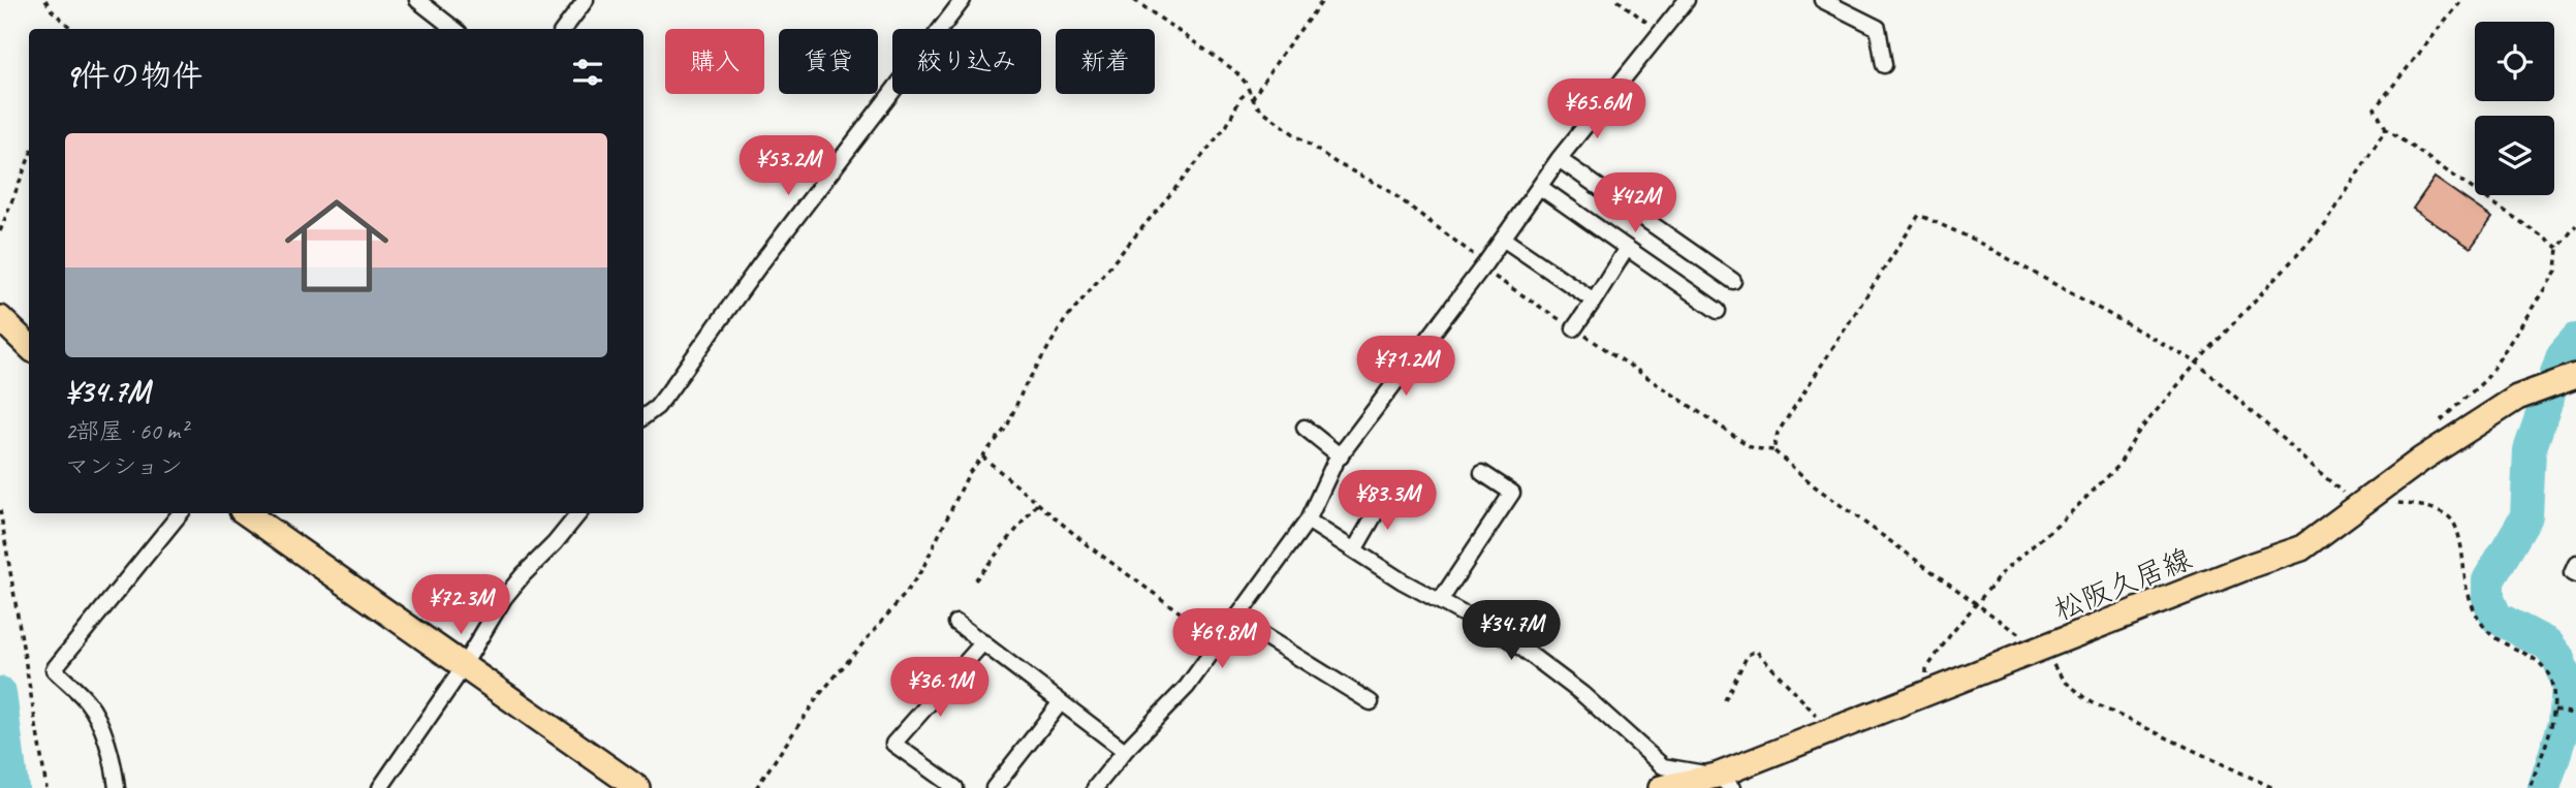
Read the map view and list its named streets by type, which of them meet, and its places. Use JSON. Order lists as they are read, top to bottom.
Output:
{
  "streets": {
    "main road": ["松阪久居線"]
  },
  "page": {
    "chip": [
      "購入",
      "賃貸",
      "絞り込み",
      "新着"
    ],
    "heading": "9件の物件",
    "price": [
      "¥65.6M",
      "¥53.2M",
      "¥42M",
      "¥71.2M",
      "¥83.3M",
      "¥72.3M",
      "¥34.7M",
      "¥69.8M",
      "¥36.1M"
    ],
    "list": [
      {
        "name": "¥34.7M",
        "note": "2部屋 · 60 m² · マンション"
      }
    ]
  }
}
